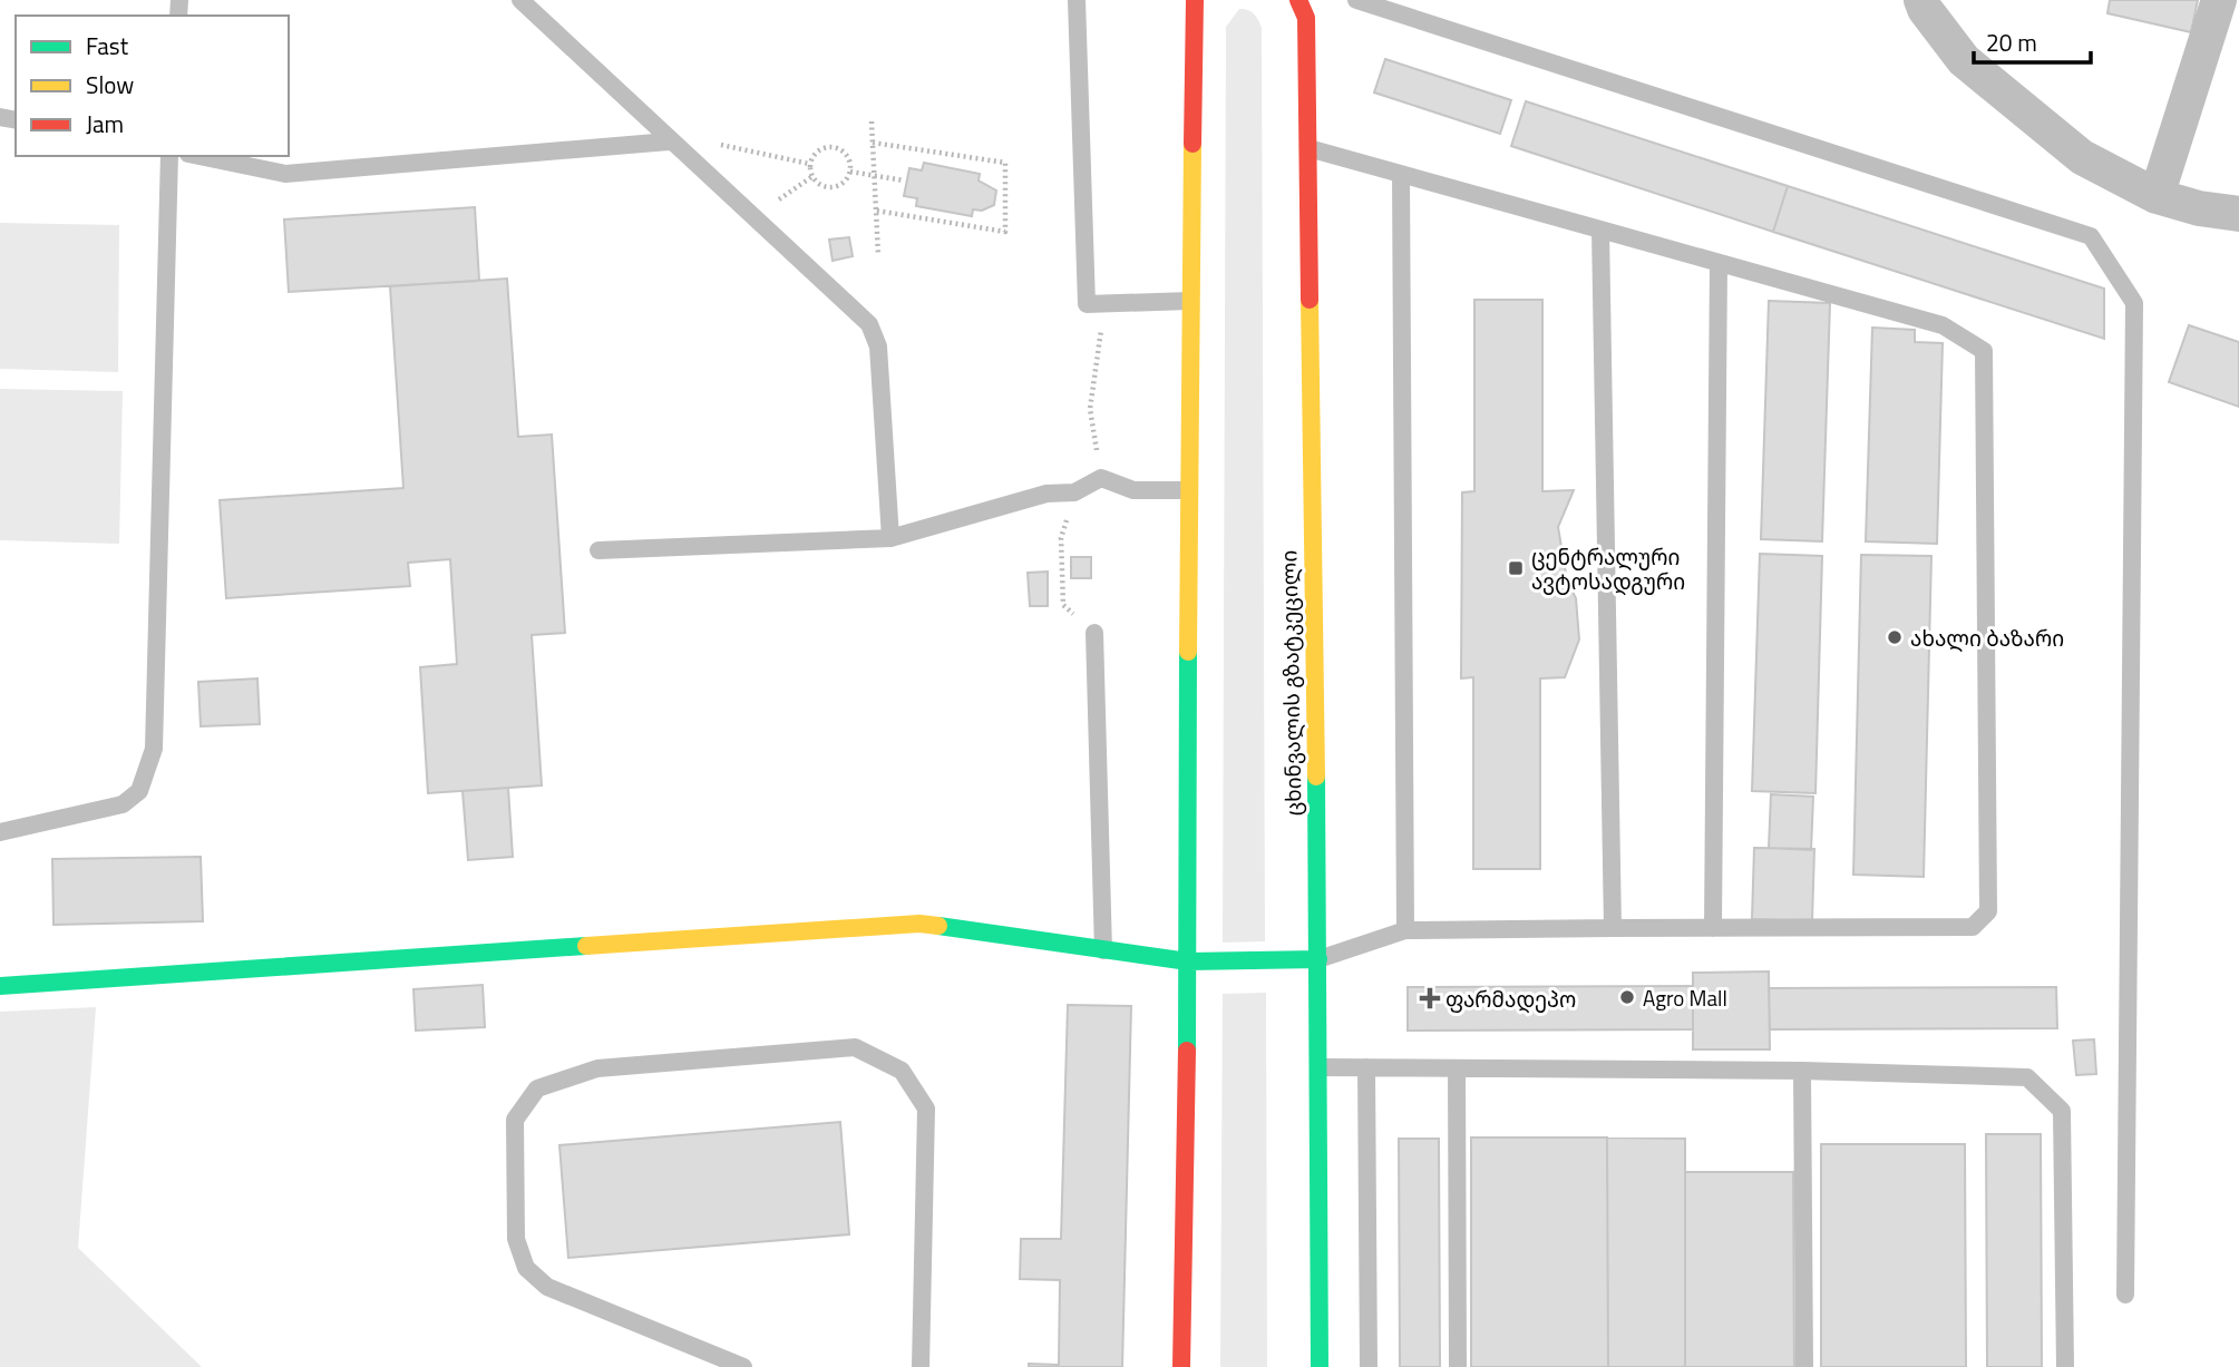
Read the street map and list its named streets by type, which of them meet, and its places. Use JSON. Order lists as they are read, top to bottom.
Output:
{
  "streets": {
    "main road": ["ცხინვალის გზატკეცილი"]
  },
  "places": {
    "transit": ["ცენტრალური ავტოსადგური"],
    "other": ["ახალი ბაზარი", "Agro Mall"],
    "health": ["ფარმადეპო"]
  },
  "legend": ["Fast", "Slow", "Jam"],
  "scale_bar": "20 m"
}
